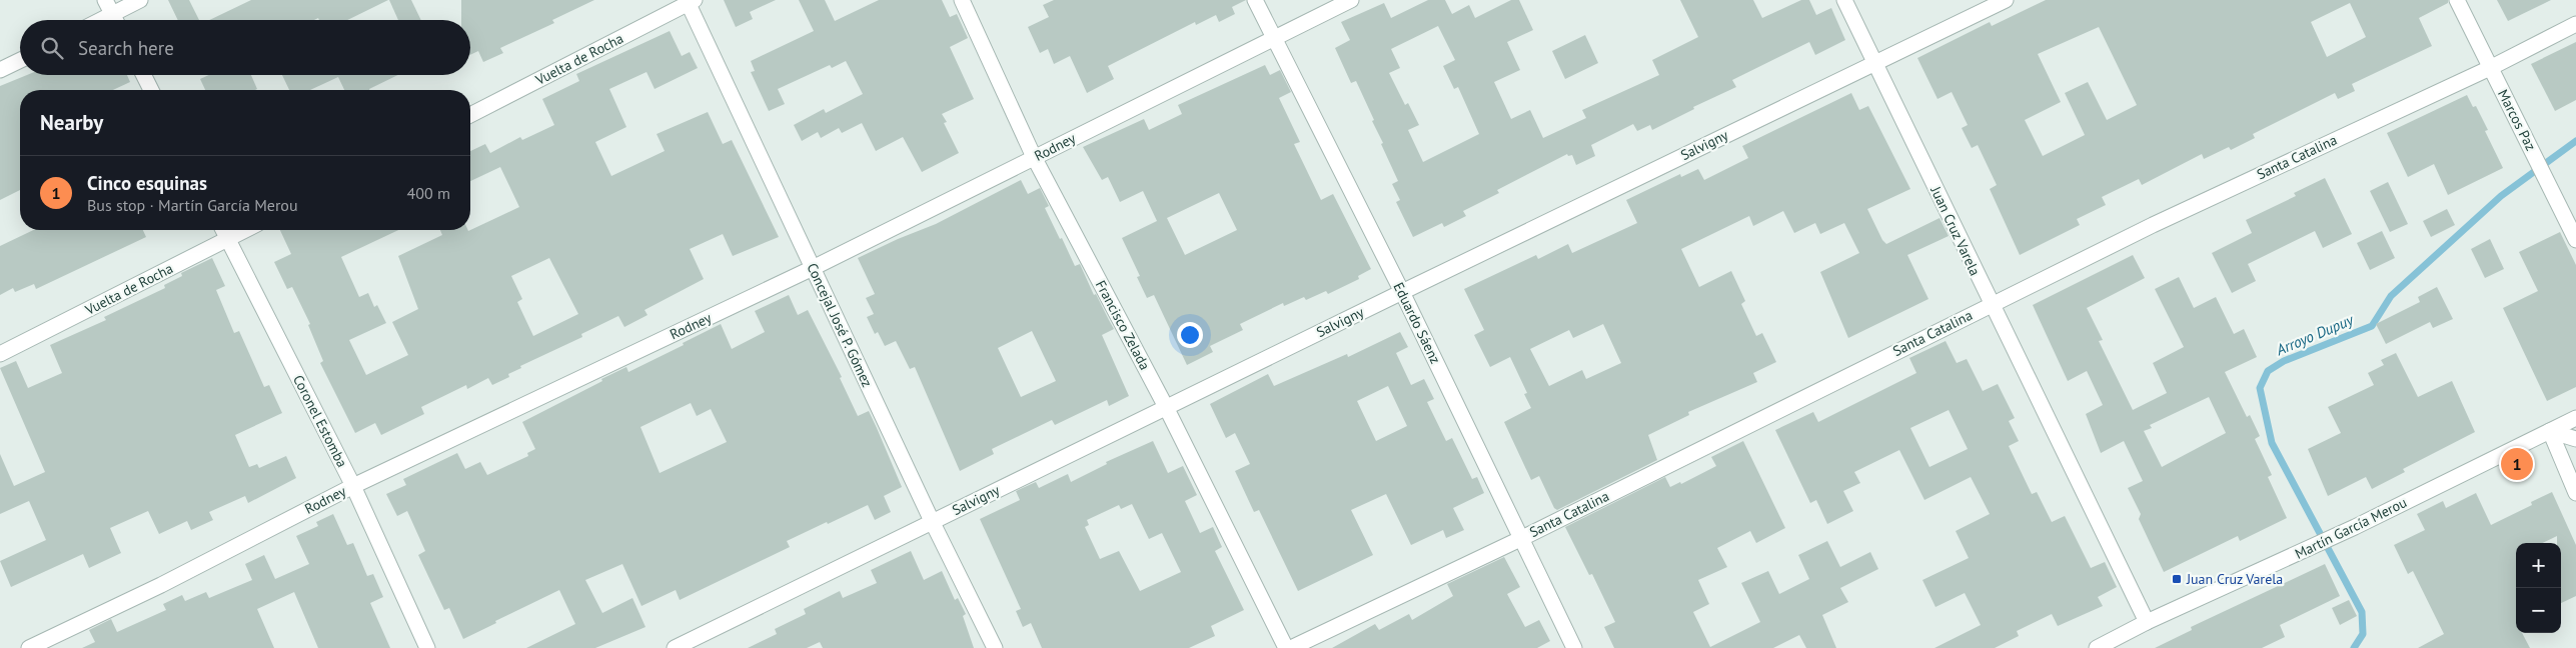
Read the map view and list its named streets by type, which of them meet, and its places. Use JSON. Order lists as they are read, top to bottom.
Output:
{
  "streets": {
    "street": [
      "Vuelta de Rocha",
      "Marcos Paz",
      "Salvigny",
      "Rodney",
      "Santa Catalina",
      "Juan Cruz Varela",
      "Eduardo Sáenz",
      "Concejal José P. Gómez",
      "Francisco Zelada",
      "Coronel Estomba",
      "Martín García Merou"
    ]
  },
  "crossings": [
    ["Vuelta de Rocha", "Concejal José P. Gómez"],
    ["Vuelta de Rocha", "Coronel Estomba"],
    ["Marcos Paz", "Santa Catalina"],
    ["Salvigny", "Juan Cruz Varela"],
    ["Salvigny", "Eduardo Sáenz"],
    ["Salvigny", "Concejal José P. Gómez"],
    ["Salvigny", "Francisco Zelada"],
    ["Rodney", "Eduardo Sáenz"],
    ["Rodney", "Concejal José P. Gómez"],
    ["Rodney", "Francisco Zelada"],
    ["Rodney", "Coronel Estomba"],
    ["Santa Catalina", "Juan Cruz Varela"],
    ["Santa Catalina", "Eduardo Sáenz"],
    ["Juan Cruz Varela", "Martín García Merou"]
  ],
  "water": ["Arroyo Dupuy"],
  "places": {
    "transit": ["Juan Cruz Varela"]
  },
  "page": {
    "search": "Search here",
    "heading": "Nearby",
    "list": [
      {
        "mark": "1",
        "name": "Cinco esquinas",
        "note": "Bus stop · Martín García Merou",
        "value": "400 m"
      }
    ],
    "pins": "1",
    "map_buttons": ["+", "−"]
  }
}
